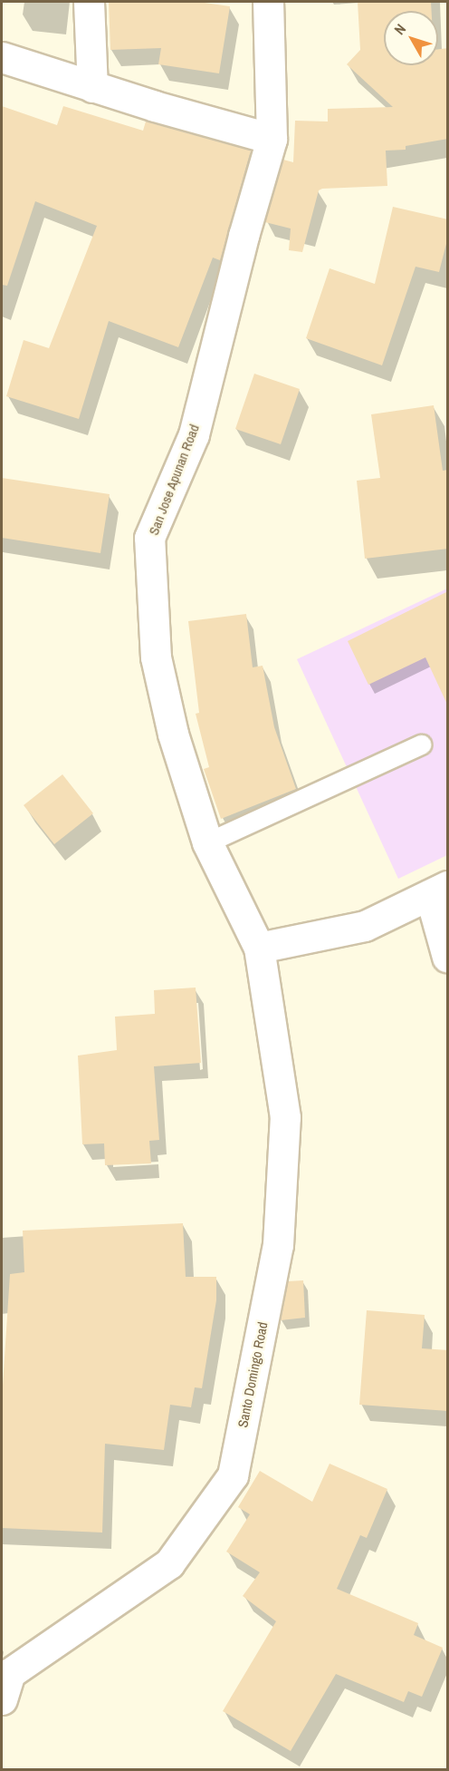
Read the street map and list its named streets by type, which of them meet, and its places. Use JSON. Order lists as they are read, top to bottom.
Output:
{
  "streets": {
    "street": ["San Jose Apunan Road", "Santo Domingo Road"]
  },
  "crossings": [
    ["San Jose Apunan Road", "Santo Domingo Road"]
  ],
  "north": "top left"
}
